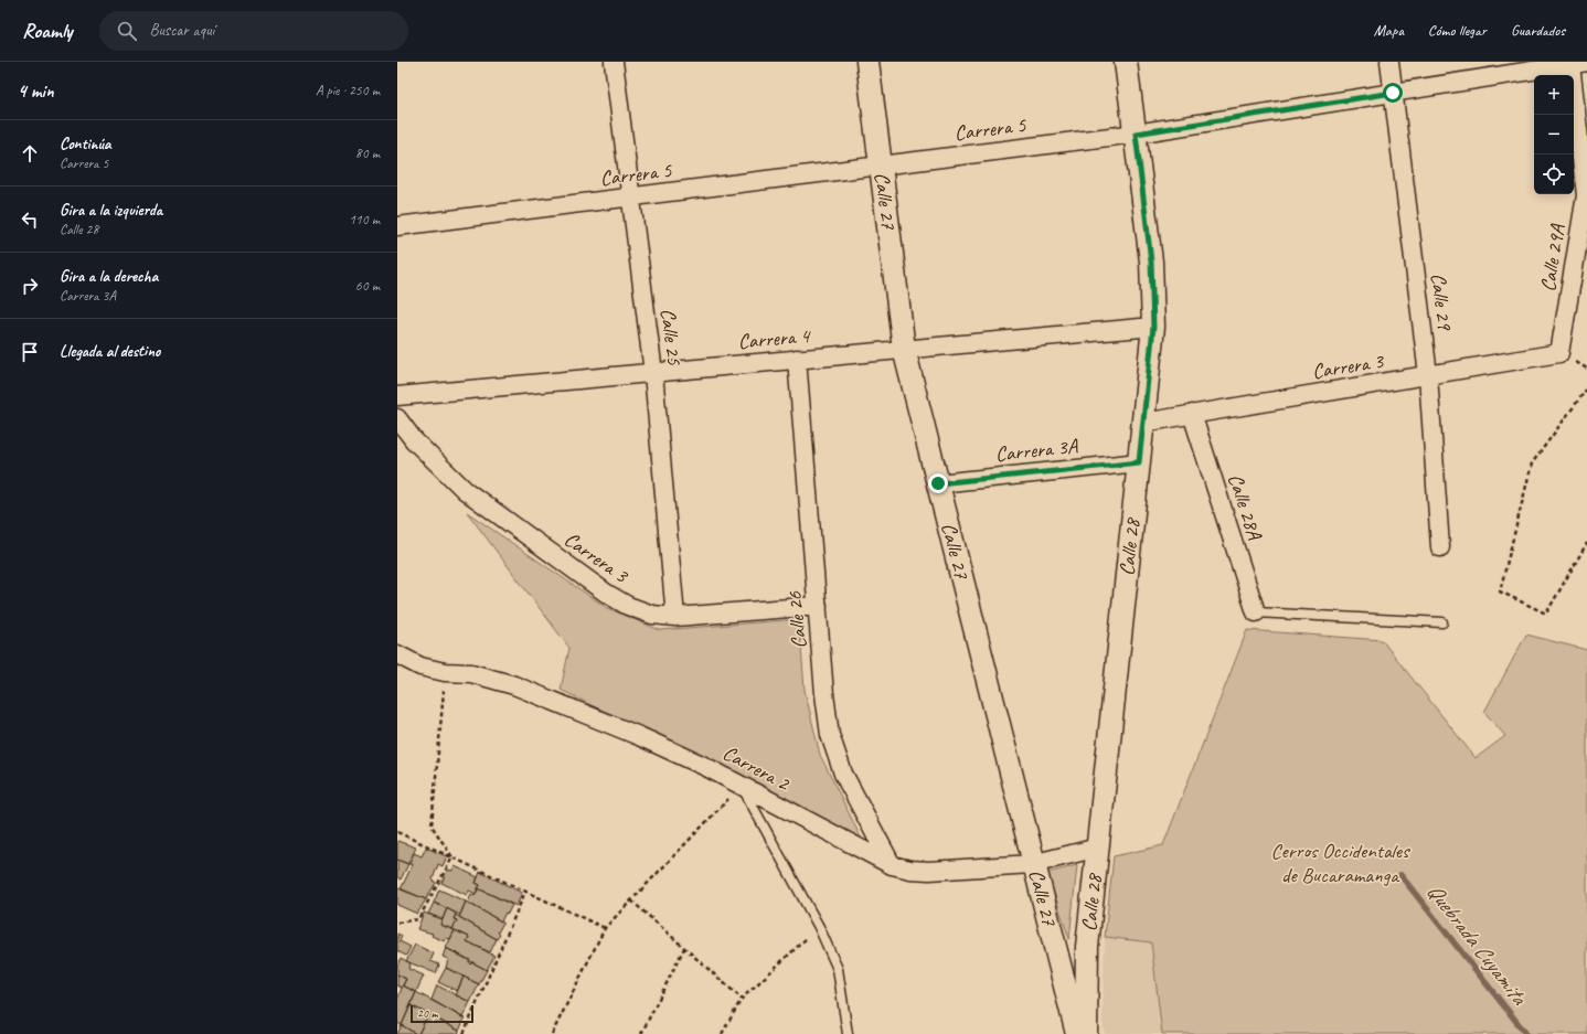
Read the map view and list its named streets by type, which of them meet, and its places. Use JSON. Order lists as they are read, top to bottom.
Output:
{
  "streets": {
    "street": [
      "Carrera 5",
      "Calle 27",
      "Calle 29A",
      "Calle 29",
      "Calle 25",
      "Carrera 4",
      "Carrera 3",
      "Carrera 3A",
      "Calle 28A",
      "Calle 28",
      "Calle 26",
      "Carrera 2"
    ]
  },
  "crossings": [
    ["Carrera 5", "Calle 27"],
    ["Carrera 5", "Calle 29A"],
    ["Carrera 5", "Calle 29"],
    ["Carrera 5", "Calle 25"],
    ["Carrera 5", "Calle 28"],
    ["Calle 27", "Carrera 4"],
    ["Calle 27", "Carrera 3A"],
    ["Calle 27", "Carrera 2"],
    ["Calle 29A", "Carrera 3"],
    ["Calle 29", "Carrera 3"],
    ["Calle 25", "Carrera 4"],
    ["Calle 25", "Carrera 3"],
    ["Carrera 4", "Calle 28"],
    ["Carrera 4", "Calle 26"],
    ["Carrera 3", "Calle 28A"],
    ["Carrera 3", "Calle 28"],
    ["Carrera 3", "Calle 26"],
    ["Carrera 3A", "Calle 28"],
    ["Calle 28", "Carrera 2"],
    ["Calle 26", "Carrera 2"]
  ],
  "water": ["Quebrada Cuyamita"],
  "parks": ["Cerros Occidentales de Bucaramanga"],
  "scale_bar": "20 m",
  "page": {
    "header": "Roamly",
    "search": "Buscar aquí",
    "nav": ["Mapa", "Cómo llegar", "Guardados"],
    "heading": ["4 min", "A pie · 250 m"],
    "map_buttons": ["+", "−"],
    "list": [
      ["Continúa", "Carrera 5", "80 m"],
      ["Gira a la izquierda", "Calle 28", "110 m"],
      ["Gira a la derecha", "Carrera 3A", "60 m"],
      "Llegada al destino"
    ],
    "scale": "20 m"
  }
}
